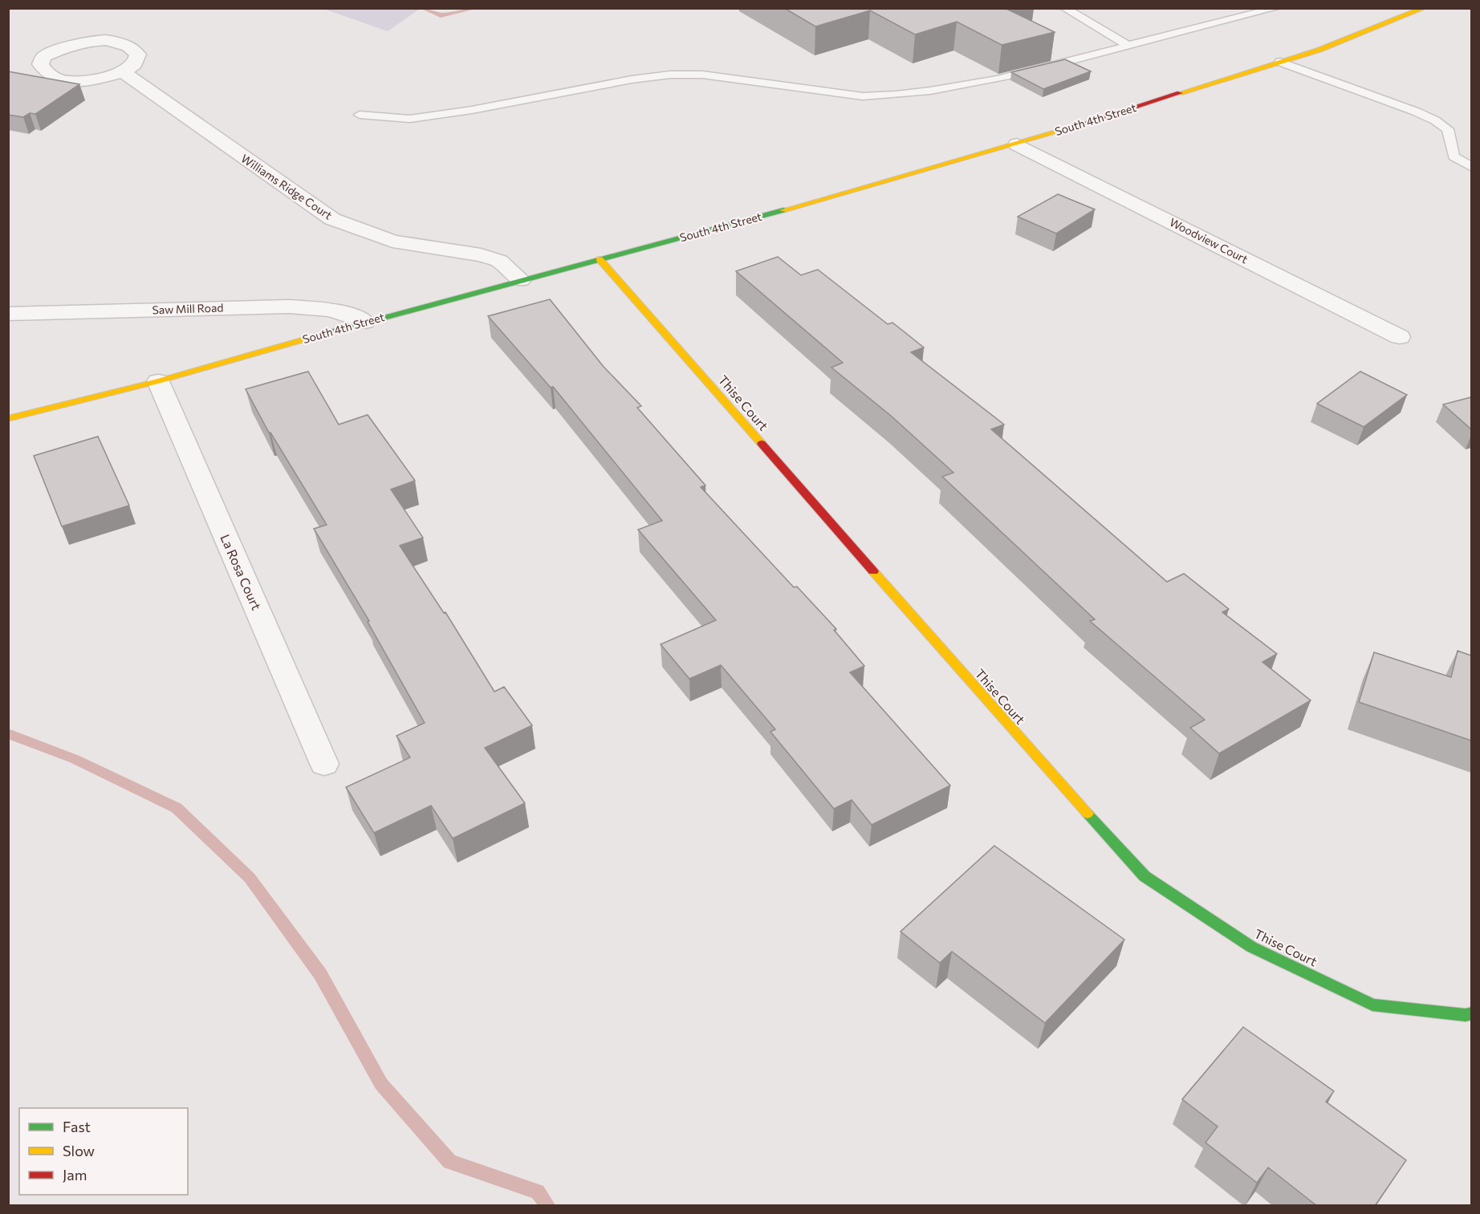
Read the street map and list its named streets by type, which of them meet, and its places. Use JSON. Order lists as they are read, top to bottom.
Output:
{
  "streets": {
    "main road": ["South 4th Street", "Thise Court"],
    "street": [
      "Williams Ridge Court",
      "Woodview Court",
      "Saw Mill Road",
      "La Rosa Court"
    ]
  },
  "crossings": [
    ["South 4th Street", "Williams Ridge Court"],
    ["South 4th Street", "Woodview Court"],
    ["South 4th Street", "Saw Mill Road"],
    ["South 4th Street", "Thise Court"],
    ["South 4th Street", "La Rosa Court"]
  ],
  "legend": ["Fast", "Slow", "Jam"]
}
